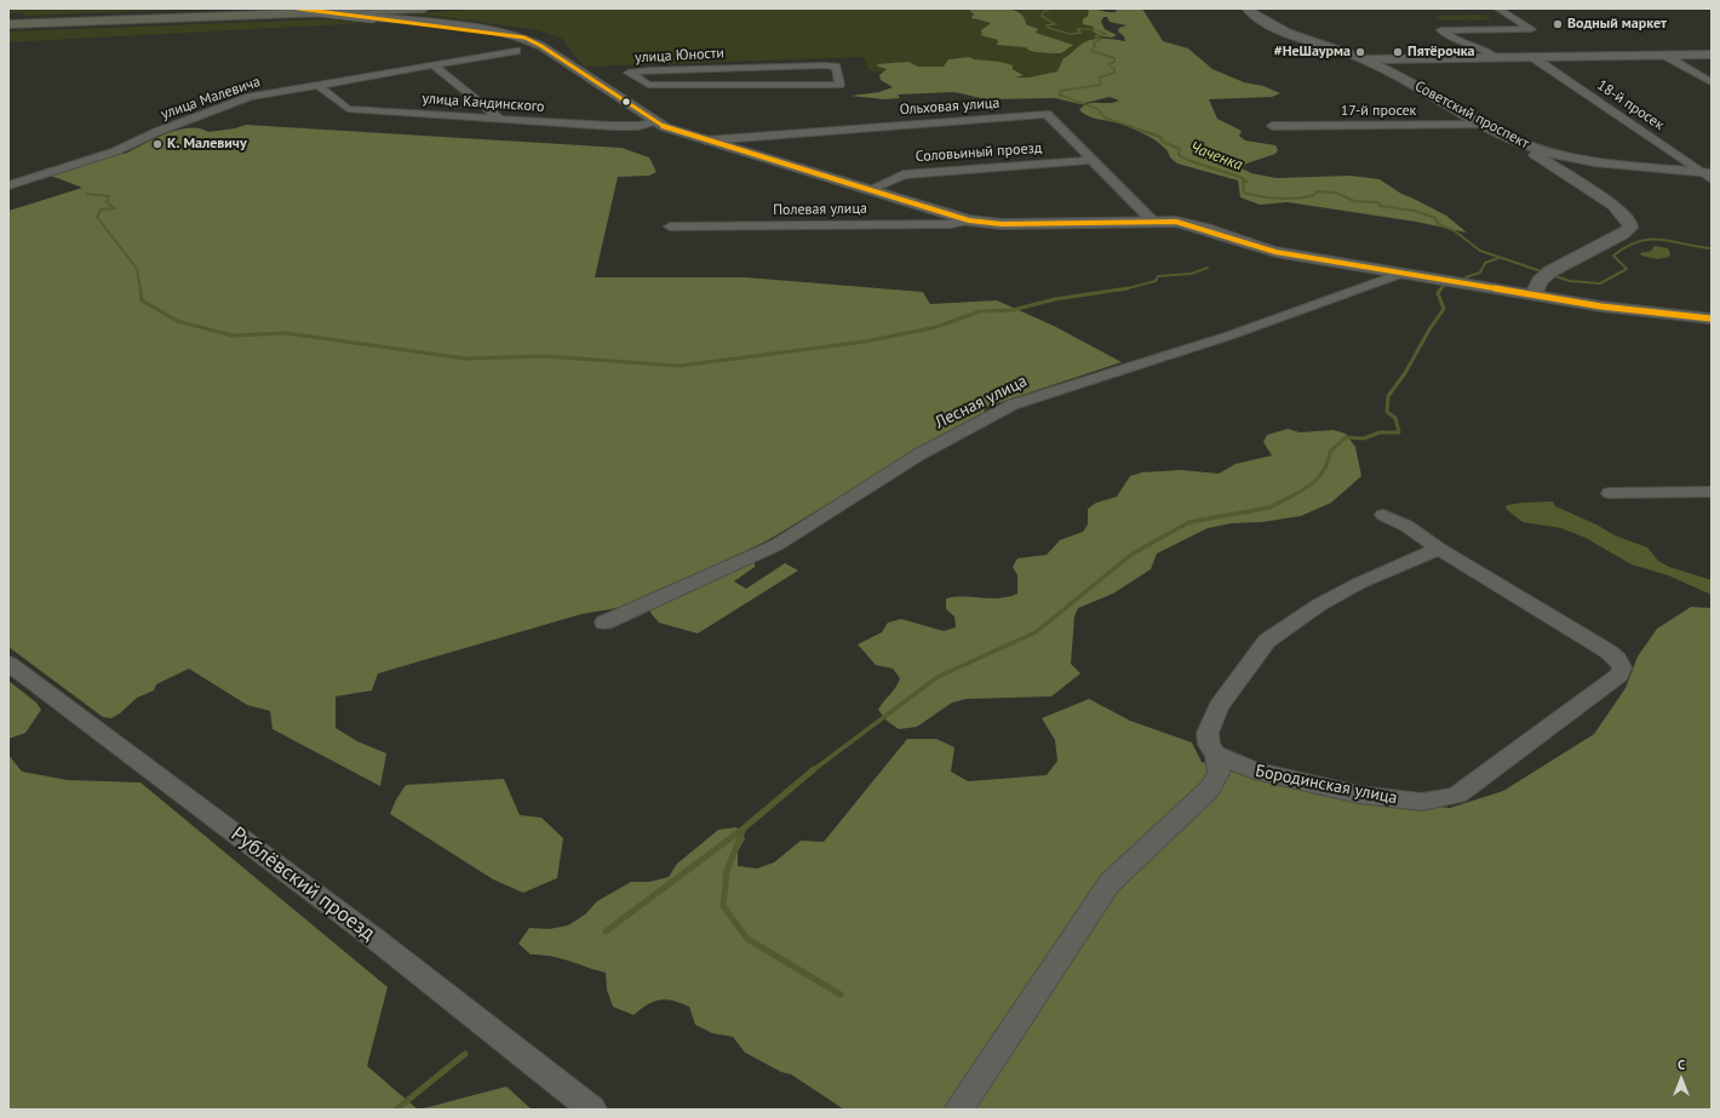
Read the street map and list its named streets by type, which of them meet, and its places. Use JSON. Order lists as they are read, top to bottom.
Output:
{
  "streets": {
    "street": [
      "улица Юности",
      "улица Малевича",
      "улица Кандинского",
      "18-й просек",
      "Ольховая улица",
      "17-й просек",
      "Советский проспект",
      "Соловьиный проезд",
      "Полевая улица",
      "Лесная улица",
      "Бородинская улица",
      "Рублёвский проезд"
    ]
  },
  "crossings": [
    ["улица Малевича", "улица Кандинского"],
    ["18-й просек", "Советский проспект"],
    ["Ольховая улица", "Соловьиный проезд"],
    ["17-й просек", "Советский проспект"]
  ],
  "water": ["Чаченка"],
  "places": [
    "Водный маркет",
    "#НеШаурма",
    "Пятёрочка",
    "К. Малевичу"
  ],
  "north": "top"
}
